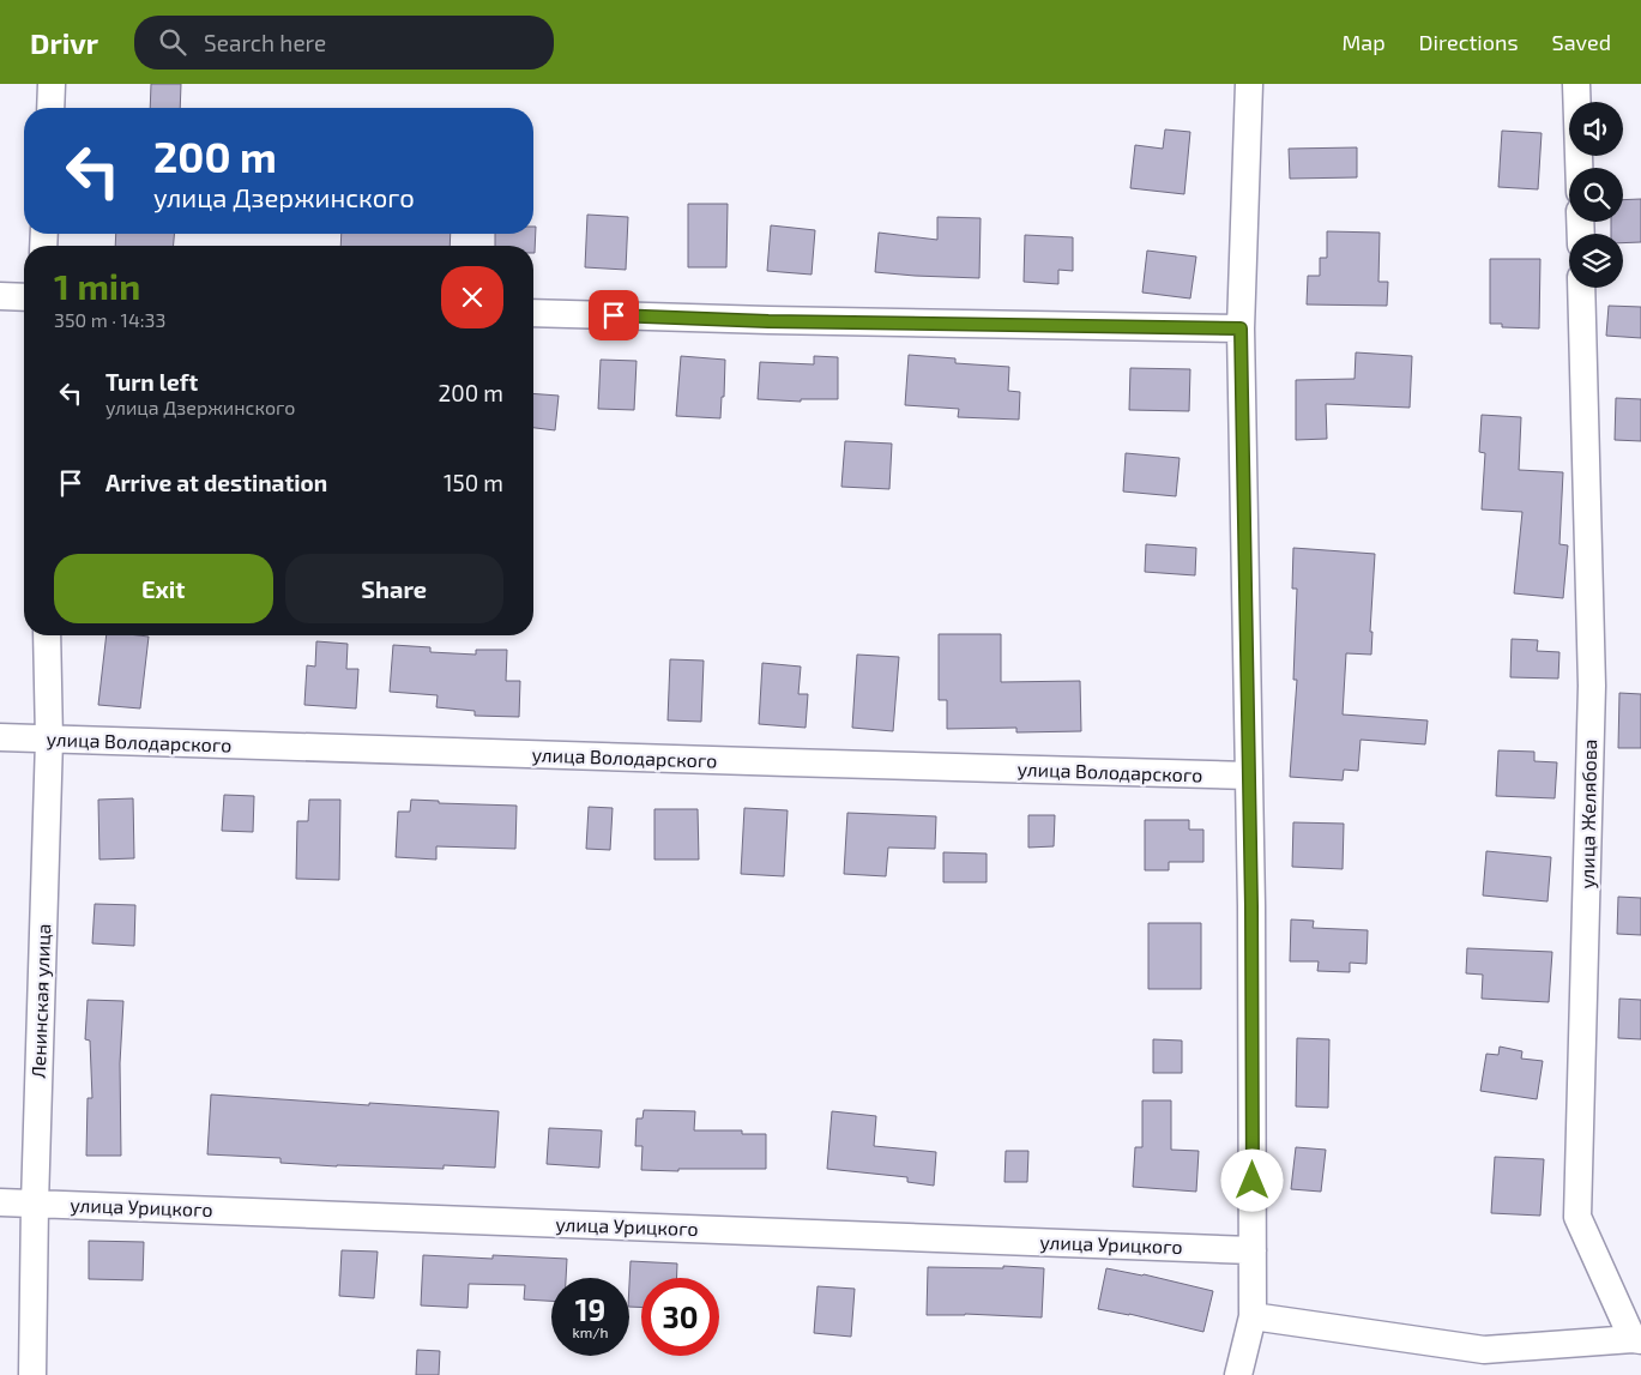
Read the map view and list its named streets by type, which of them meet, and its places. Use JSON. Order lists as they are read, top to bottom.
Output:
{
  "streets": {
    "street": [
      "улица Володарского",
      "улица Желябова",
      "Ленинская улица",
      "улица Урицкого"
    ]
  },
  "crossings": [
    ["улица Володарского", "Ленинская улица"],
    ["Ленинская улица", "улица Урицкого"]
  ],
  "page": {
    "header": "Drivr",
    "search": "Search here",
    "nav": ["Map", "Directions", "Saved"],
    "turn": ["200 m", "улица Дзержинского"],
    "heading": ["1 min", "350 m · 14:33"],
    "list": [
      {
        "name": "Turn left",
        "note": "улица Дзержинского",
        "value": "200 m"
      },
      {
        "name": "Arrive at destination",
        "value": "150 m"
      }
    ],
    "buttons": ["Exit", "Share"],
    "speed": "19 km/h",
    "limit": "30"
  }
}
